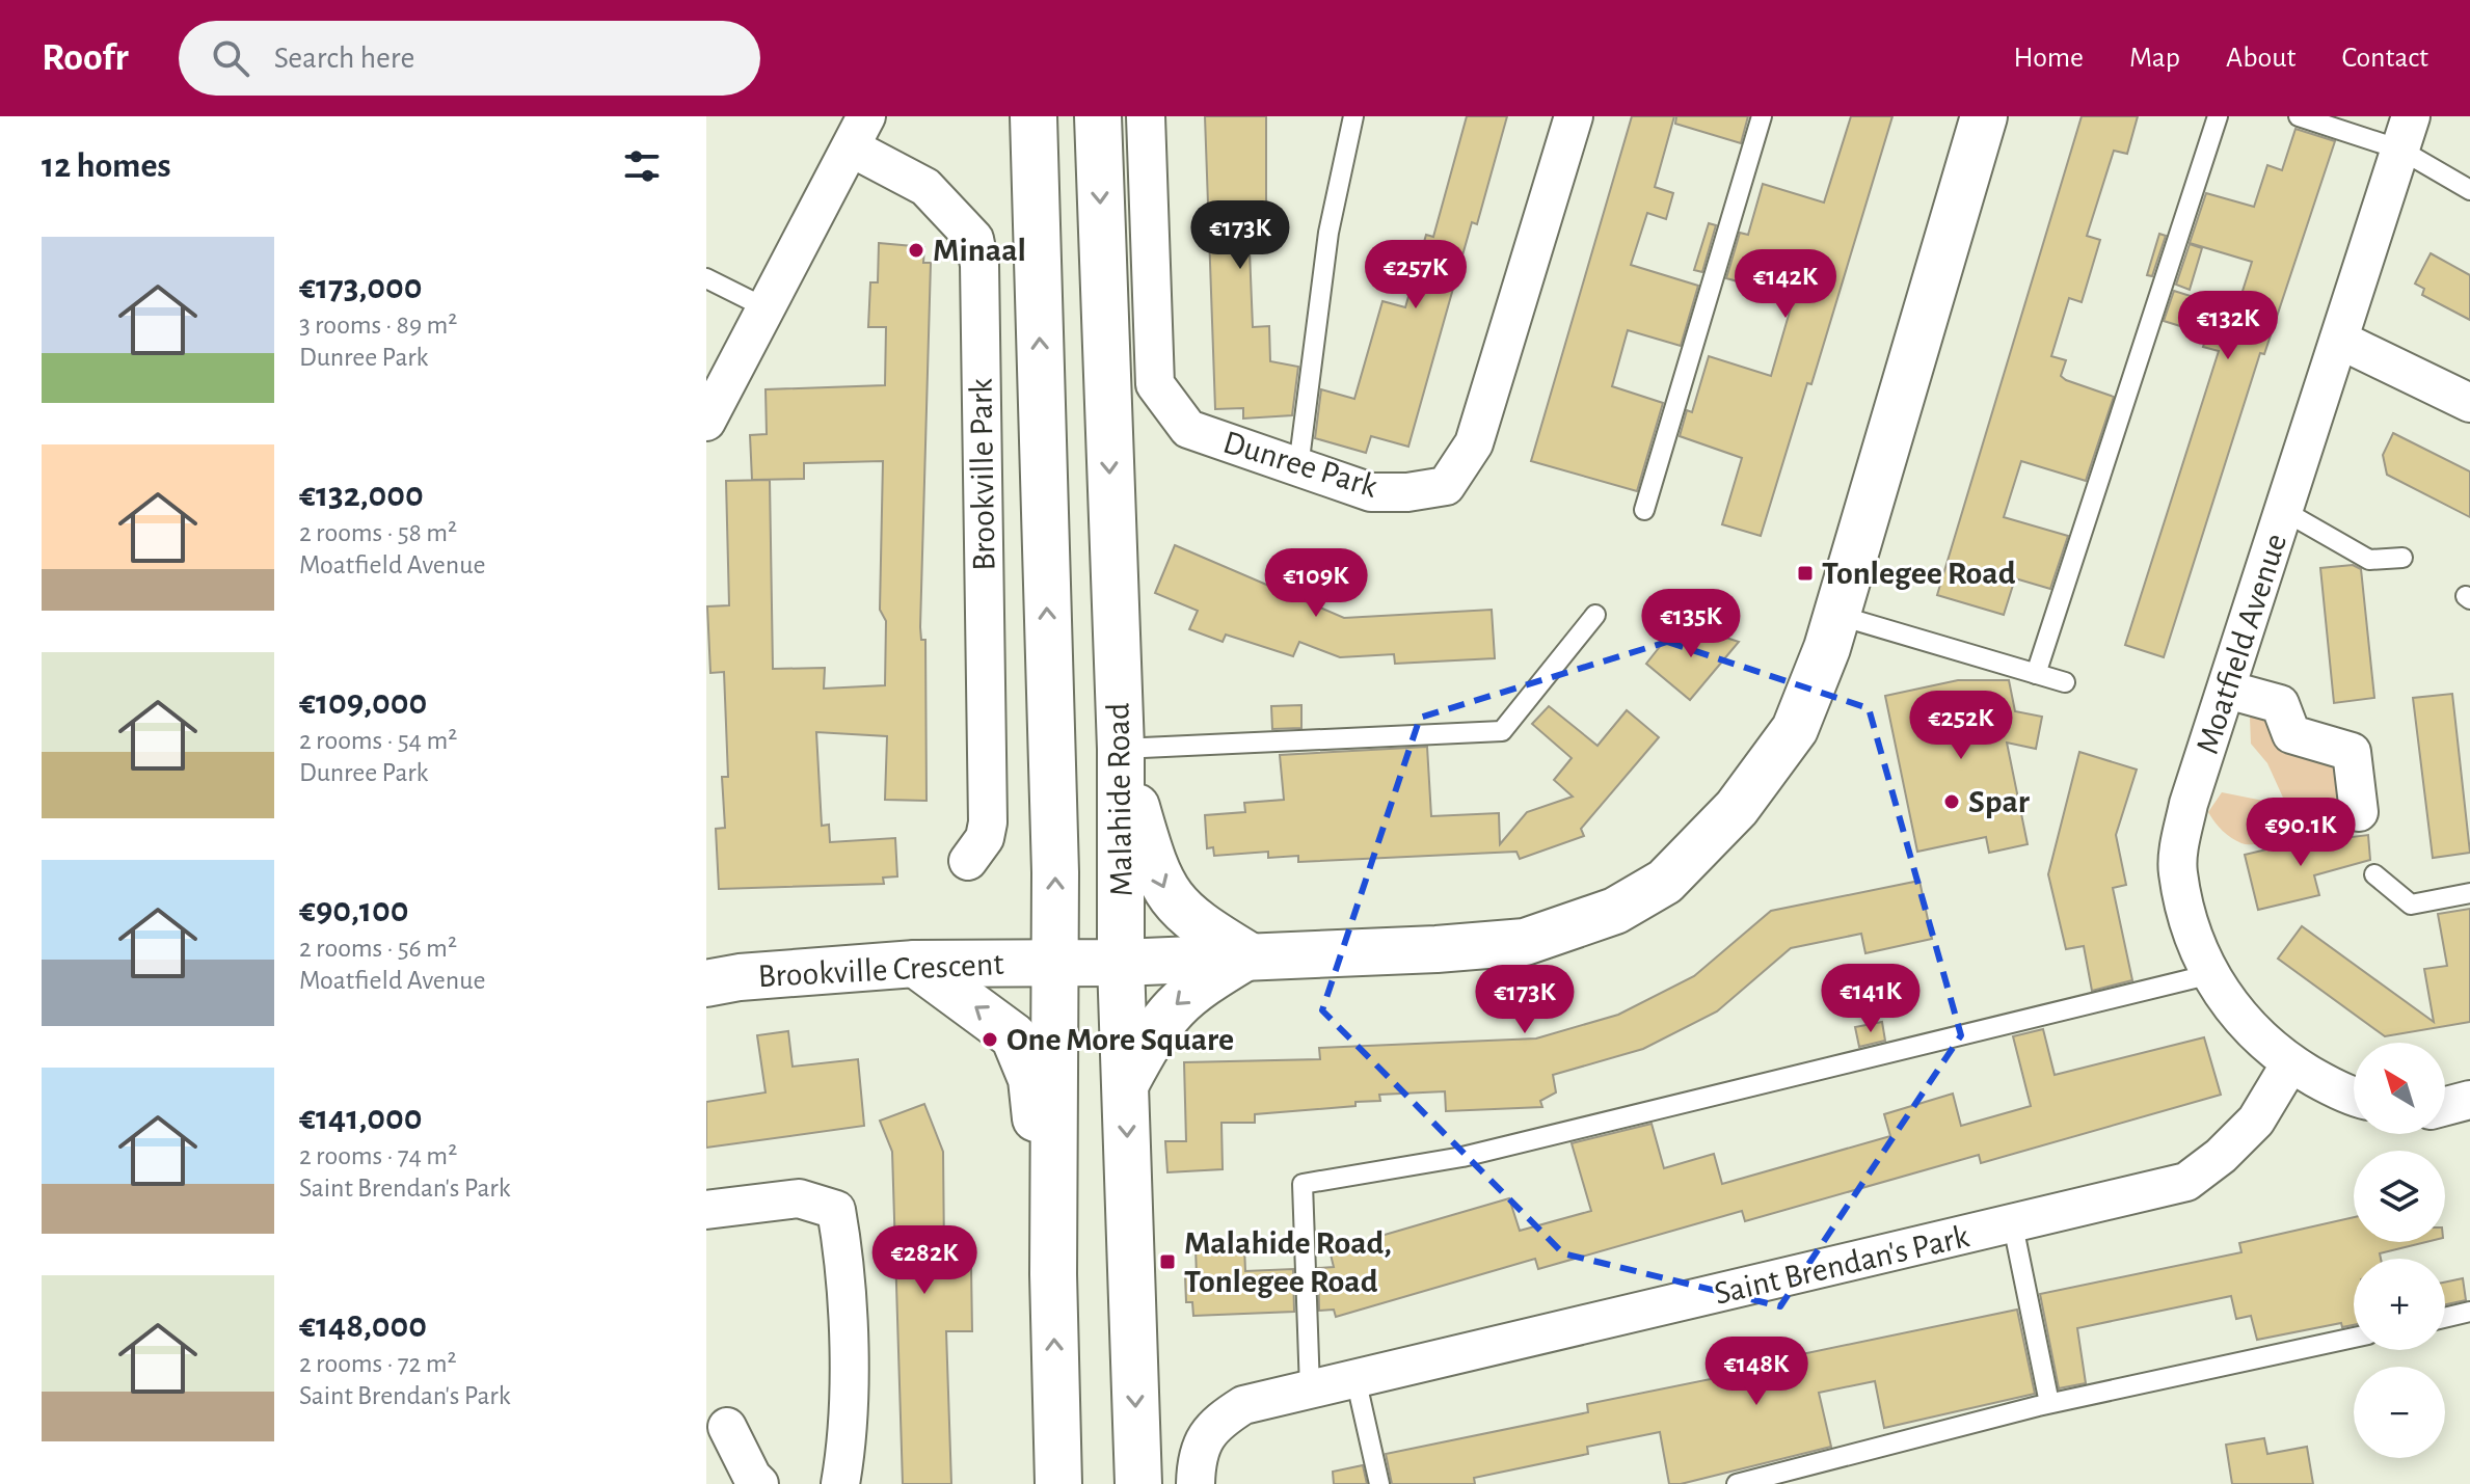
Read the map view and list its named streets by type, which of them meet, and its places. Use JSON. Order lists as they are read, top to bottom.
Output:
{
  "streets": {
    "main road": ["Malahide Road", "Brookville Crescent"],
    "street": [
      "Dunree Park",
      "Brookville Park",
      "Moatfield Avenue",
      "Saint Brendan's Park"
    ]
  },
  "crossings": [
    ["Moatfield Avenue", "Saint Brendan's Park"],
    ["Malahide Road", "Brookville Crescent"]
  ],
  "places": {
    "other": ["Minaal", "Spar", "One More Square"],
    "transit": ["Tonlegee Road", "Malahide Road, Tonlegee Road"]
  },
  "north": "top left",
  "page": {
    "header": "Roofr",
    "search": "Search here",
    "nav": [
      "Home",
      "Map",
      "About",
      "Contact"
    ],
    "heading": "12 homes",
    "price": [
      "€173K",
      "€257K",
      "€142K",
      "€132K",
      "€109K",
      "€135K",
      "€252K",
      "€90.1K",
      "€141K",
      "€173K",
      "€282K",
      "€148K"
    ],
    "list": [
      {
        "name": "€173,000",
        "note": "3 rooms · 89 m² · Dunree Park"
      },
      {
        "name": "€132,000",
        "note": "2 rooms · 58 m² · Moatfield Avenue"
      },
      {
        "name": "€109,000",
        "note": "2 rooms · 54 m² · Dunree Park"
      },
      {
        "name": "€90,100",
        "note": "2 rooms · 56 m² · Moatfield Avenue"
      },
      {
        "name": "€141,000",
        "note": "2 rooms · 74 m² · Saint Brendan's Park"
      },
      {
        "name": "€148,000",
        "note": "2 rooms · 72 m² · Saint Brendan's Park"
      }
    ],
    "map_buttons": ["+", "−"]
  }
}
